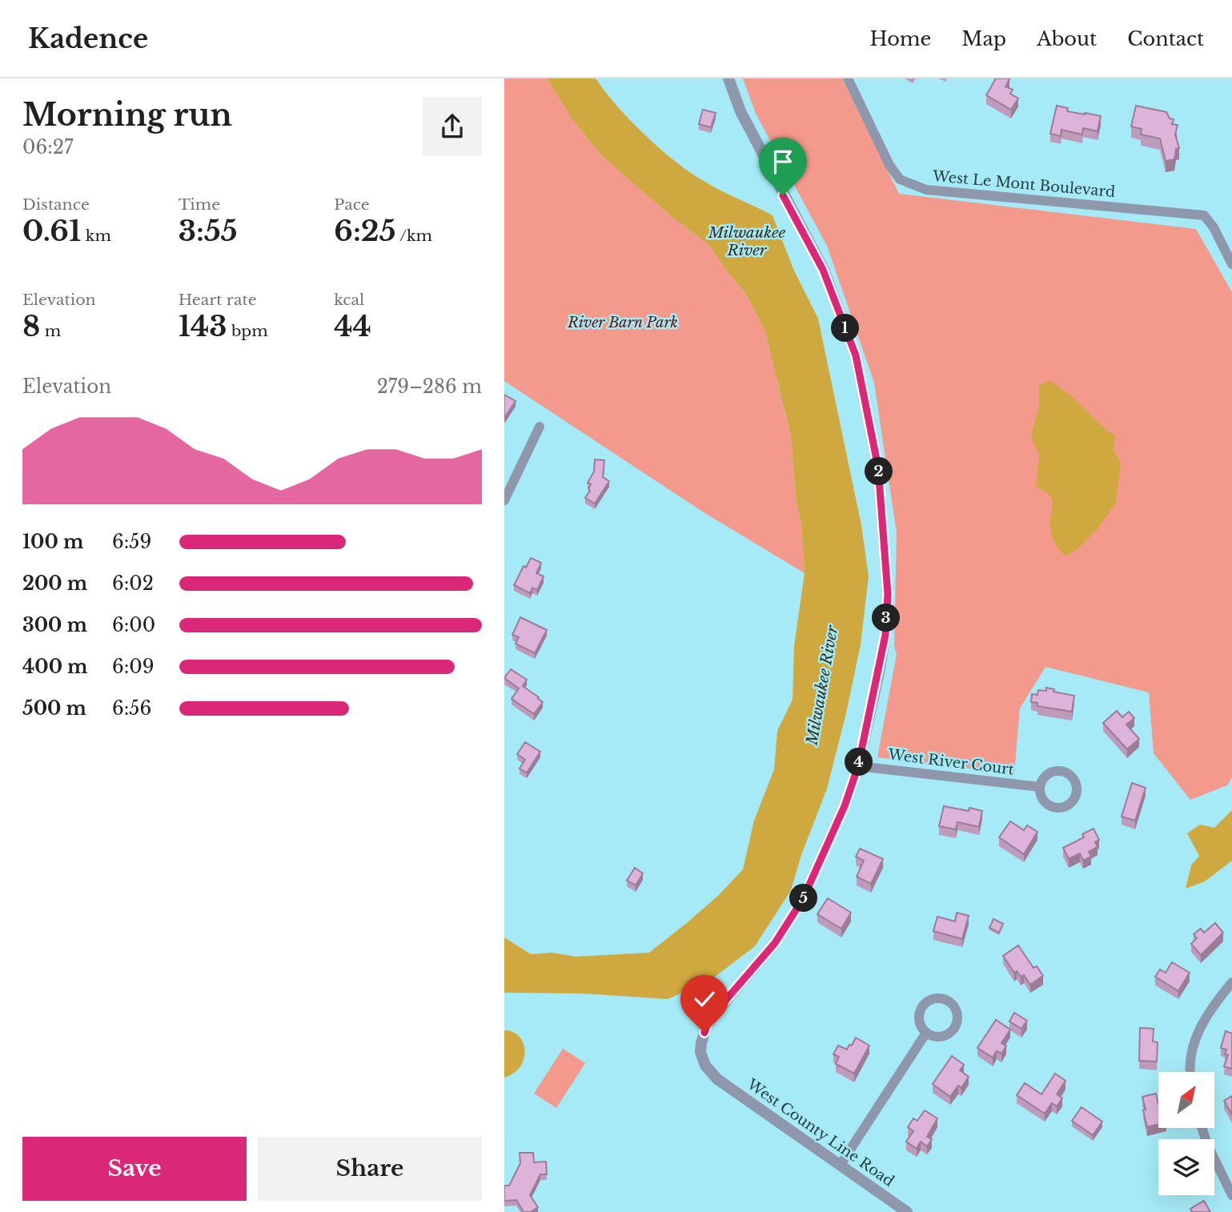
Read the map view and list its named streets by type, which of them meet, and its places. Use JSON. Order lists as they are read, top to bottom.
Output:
{
  "streets": {
    "street": ["West Le Mont Boulevard", "West River Court", "West County Line Road"]
  },
  "crossings": [
    ["West River Court", "West County Line Road"]
  ],
  "water": ["Milwaukee River"],
  "parks": ["River Barn Park"],
  "north": "top right",
  "page": {
    "header": "Kadence",
    "nav": [
      "Home",
      "Map",
      "About",
      "Contact"
    ],
    "heading": ["Morning run", "06:27"],
    "stats": [
      ["Distance", "0.61 km"],
      ["Time", "3:55"],
      ["Pace", "6:25 /km"],
      ["Elevation", "8 m"],
      ["Heart rate", "143 bpm"],
      ["kcal", "44"]
    ],
    "pins": [
      "1",
      "2",
      "3",
      "4",
      "5"
    ],
    "chart": ["Elevation", "279–286 m"],
    "list": [
      {
        "name": "100 m",
        "note": "6:59"
      },
      {
        "name": "200 m",
        "note": "6:02"
      },
      {
        "name": "300 m",
        "note": "6:00"
      },
      {
        "name": "400 m",
        "note": "6:09"
      },
      {
        "name": "500 m",
        "note": "6:56"
      }
    ],
    "buttons": ["Save", "Share"]
  }
}
